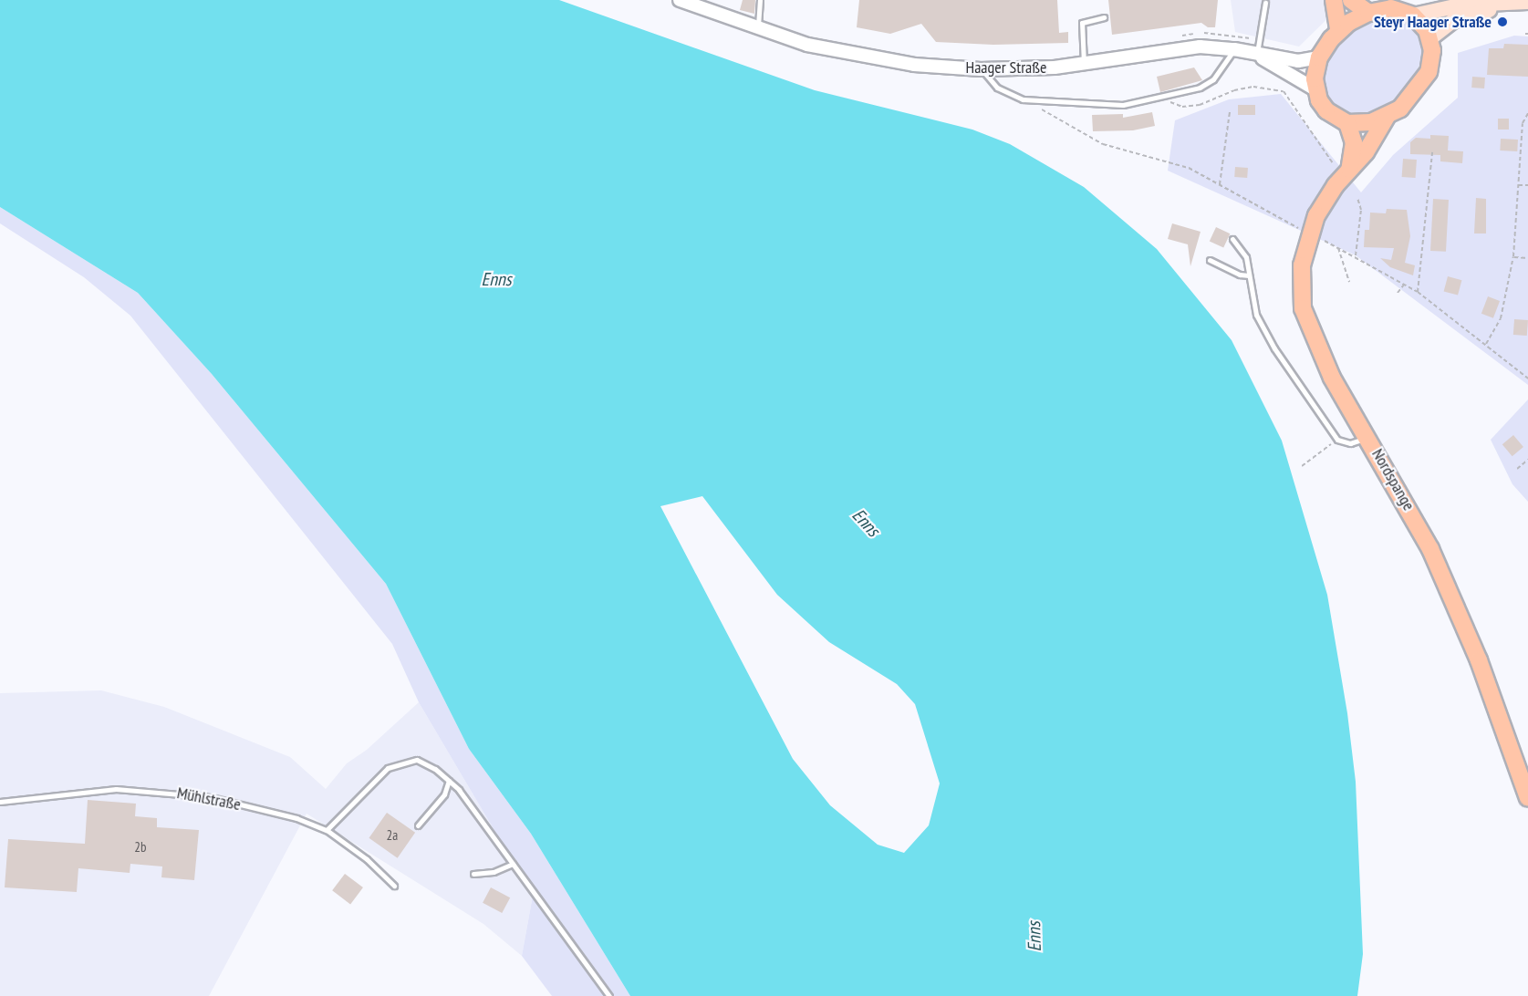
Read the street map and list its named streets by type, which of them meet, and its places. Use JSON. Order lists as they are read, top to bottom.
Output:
{
  "streets": {
    "main road": ["Nordspange"],
    "street": ["Haager Straße"],
    "lane": ["Mühlstraße"]
  },
  "crossings": [
    ["Haager Straße", "Nordspange"]
  ],
  "water": ["Enns"],
  "places": ["Steyr Haager Straße"],
  "house_numbers": ["2a", "2b"]
}
